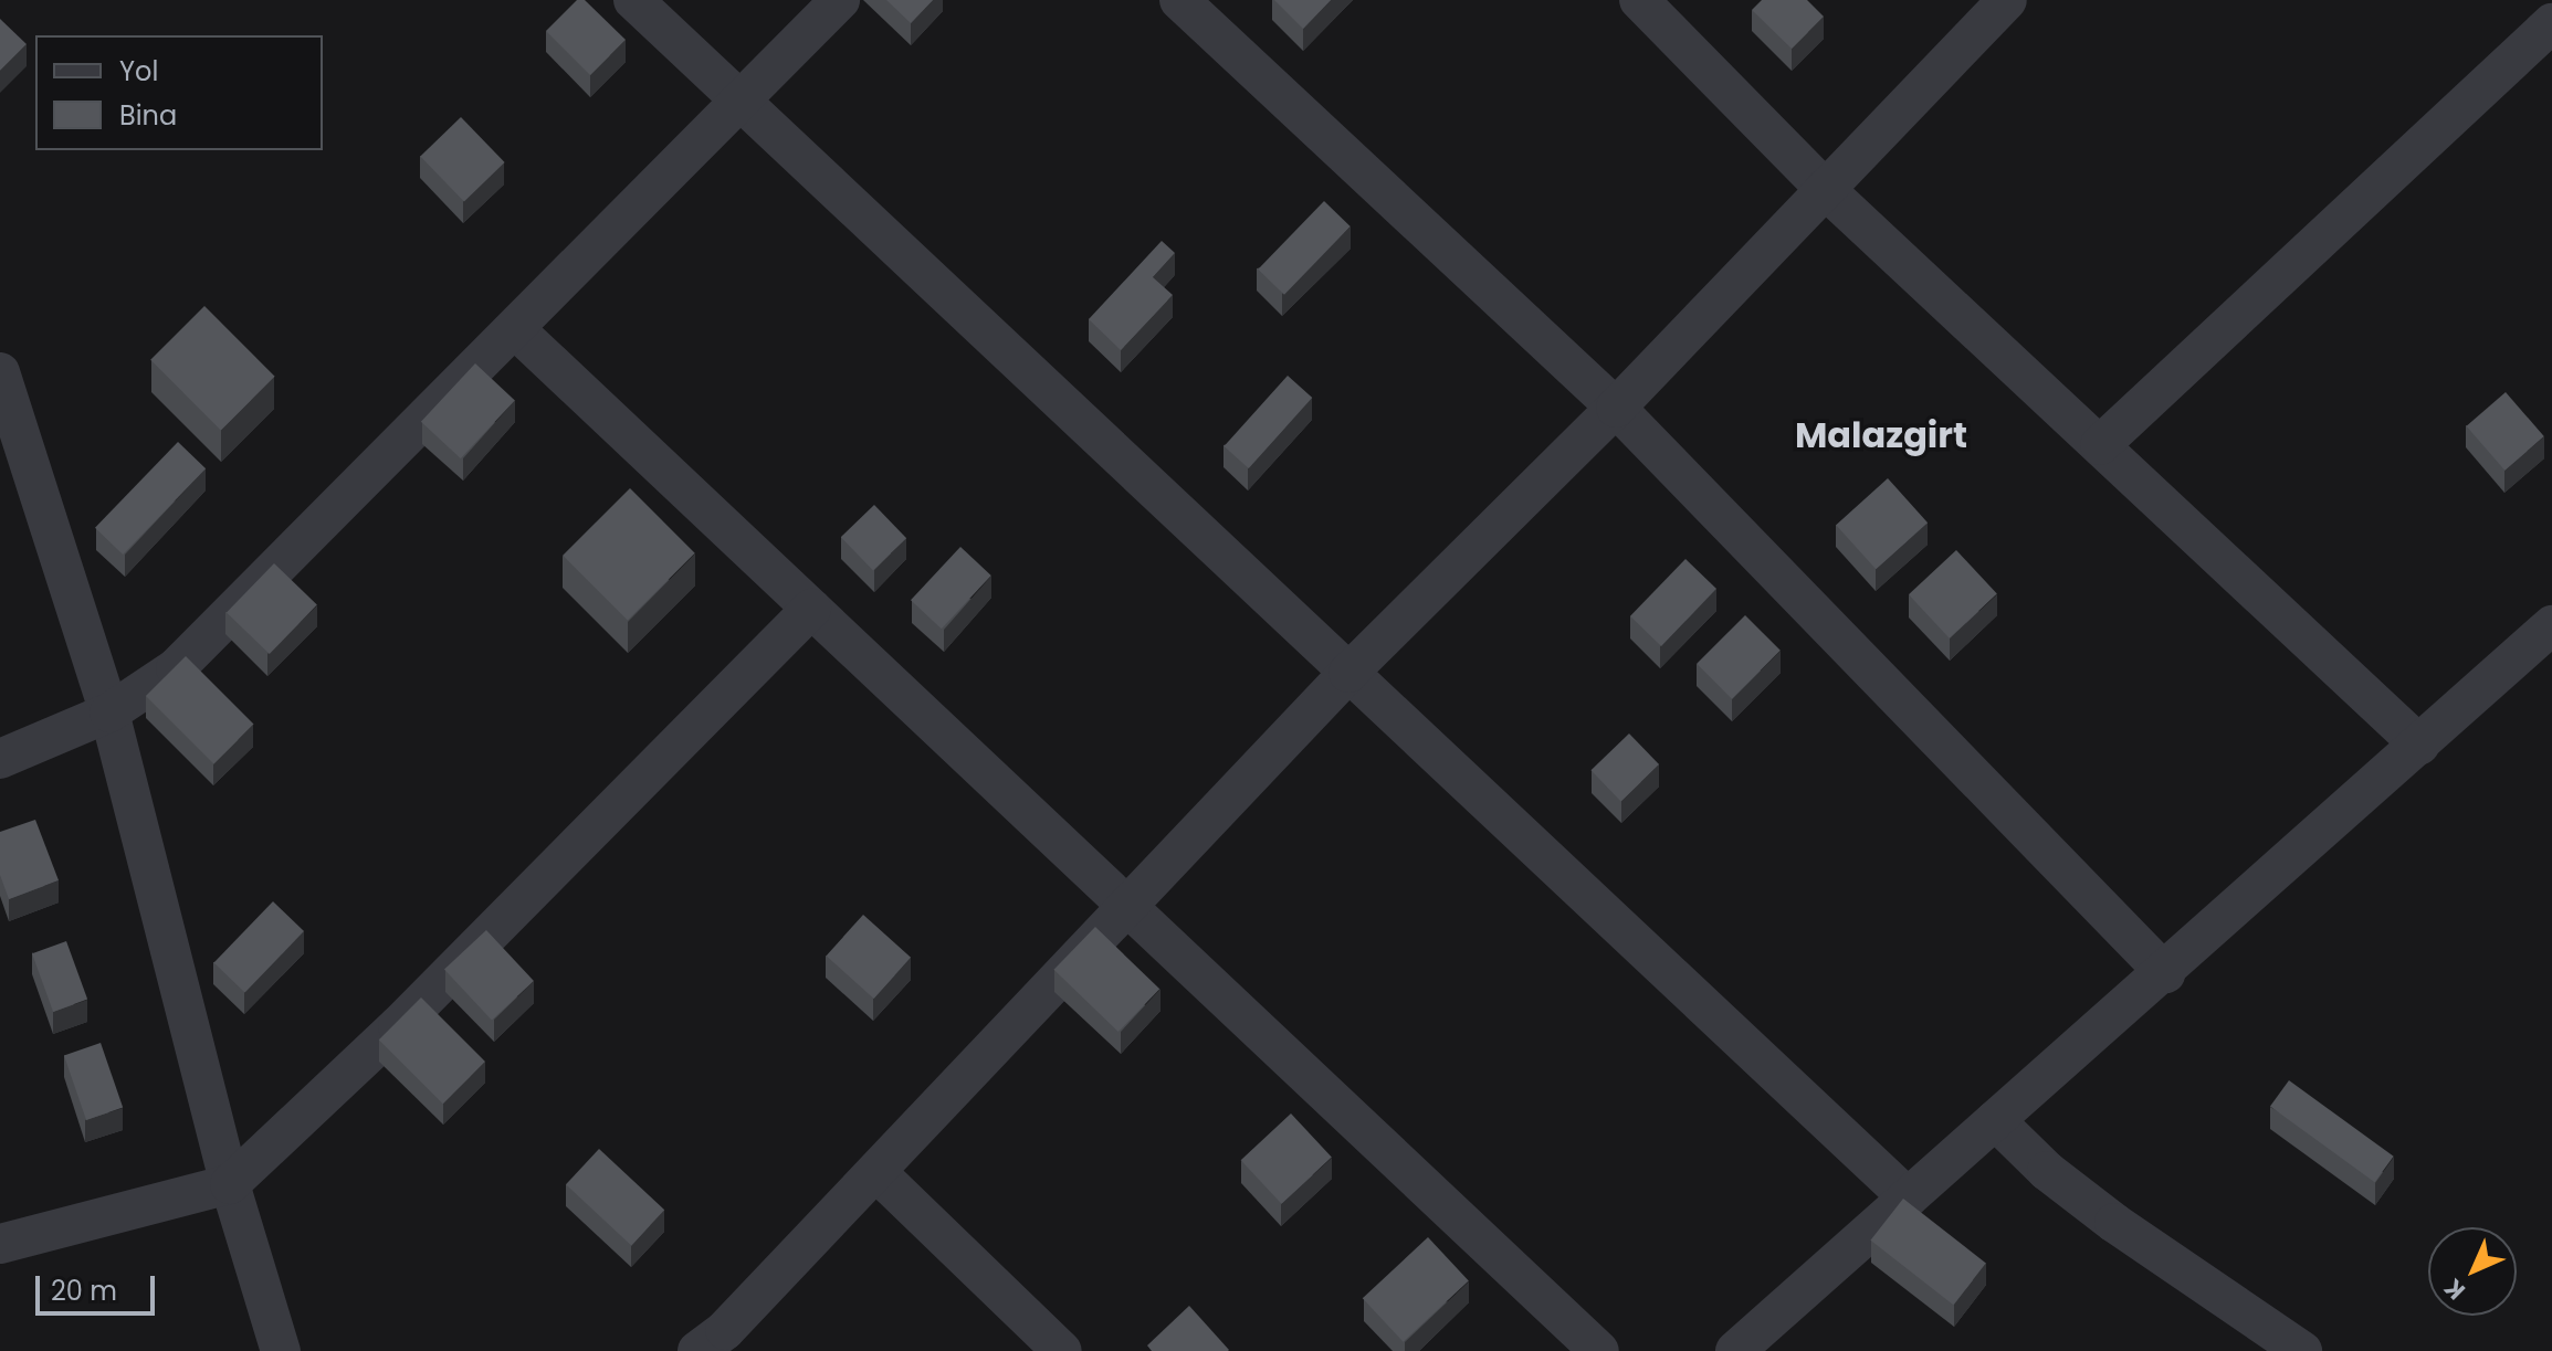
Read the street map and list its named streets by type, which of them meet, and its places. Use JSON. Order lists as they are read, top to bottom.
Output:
{
  "districts": ["Malazgirt"],
  "legend": ["Yol", "Bina"],
  "scale_bar": "20 m",
  "north": "bottom left"
}
